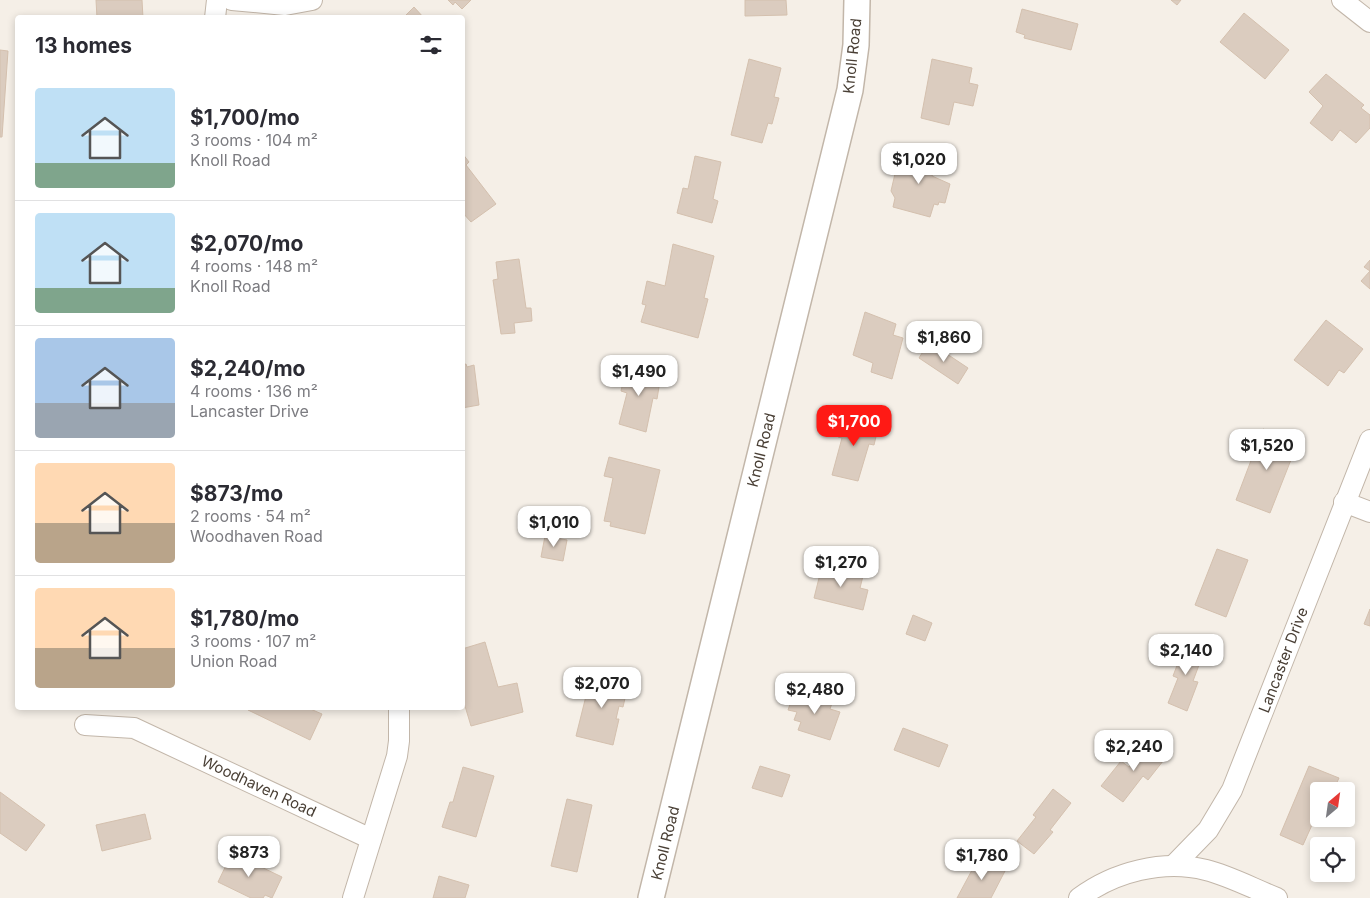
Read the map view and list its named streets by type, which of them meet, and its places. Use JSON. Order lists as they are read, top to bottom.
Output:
{
  "streets": {
    "street": ["Knoll Road", "Lancaster Drive", "Woodhaven Road"]
  },
  "north": "top right",
  "page": {
    "heading": "13 homes",
    "list": [
      {
        "name": "$1,700/mo",
        "note": "3 rooms · 104 m² · Knoll Road"
      },
      {
        "name": "$2,070/mo",
        "note": "4 rooms · 148 m² · Knoll Road"
      },
      {
        "name": "$2,240/mo",
        "note": "4 rooms · 136 m² · Lancaster Drive"
      },
      {
        "name": "$873/mo",
        "note": "2 rooms · 54 m² · Woodhaven Road"
      },
      {
        "name": "$1,780/mo",
        "note": "3 rooms · 107 m² · Union Road"
      }
    ],
    "price": [
      "$1,020",
      "$1,860",
      "$1,490",
      "$1,700",
      "$1,520",
      "$1,010",
      "$1,270",
      "$2,140",
      "$2,070",
      "$2,480",
      "$2,240",
      "$873",
      "$1,780"
    ]
  }
}
